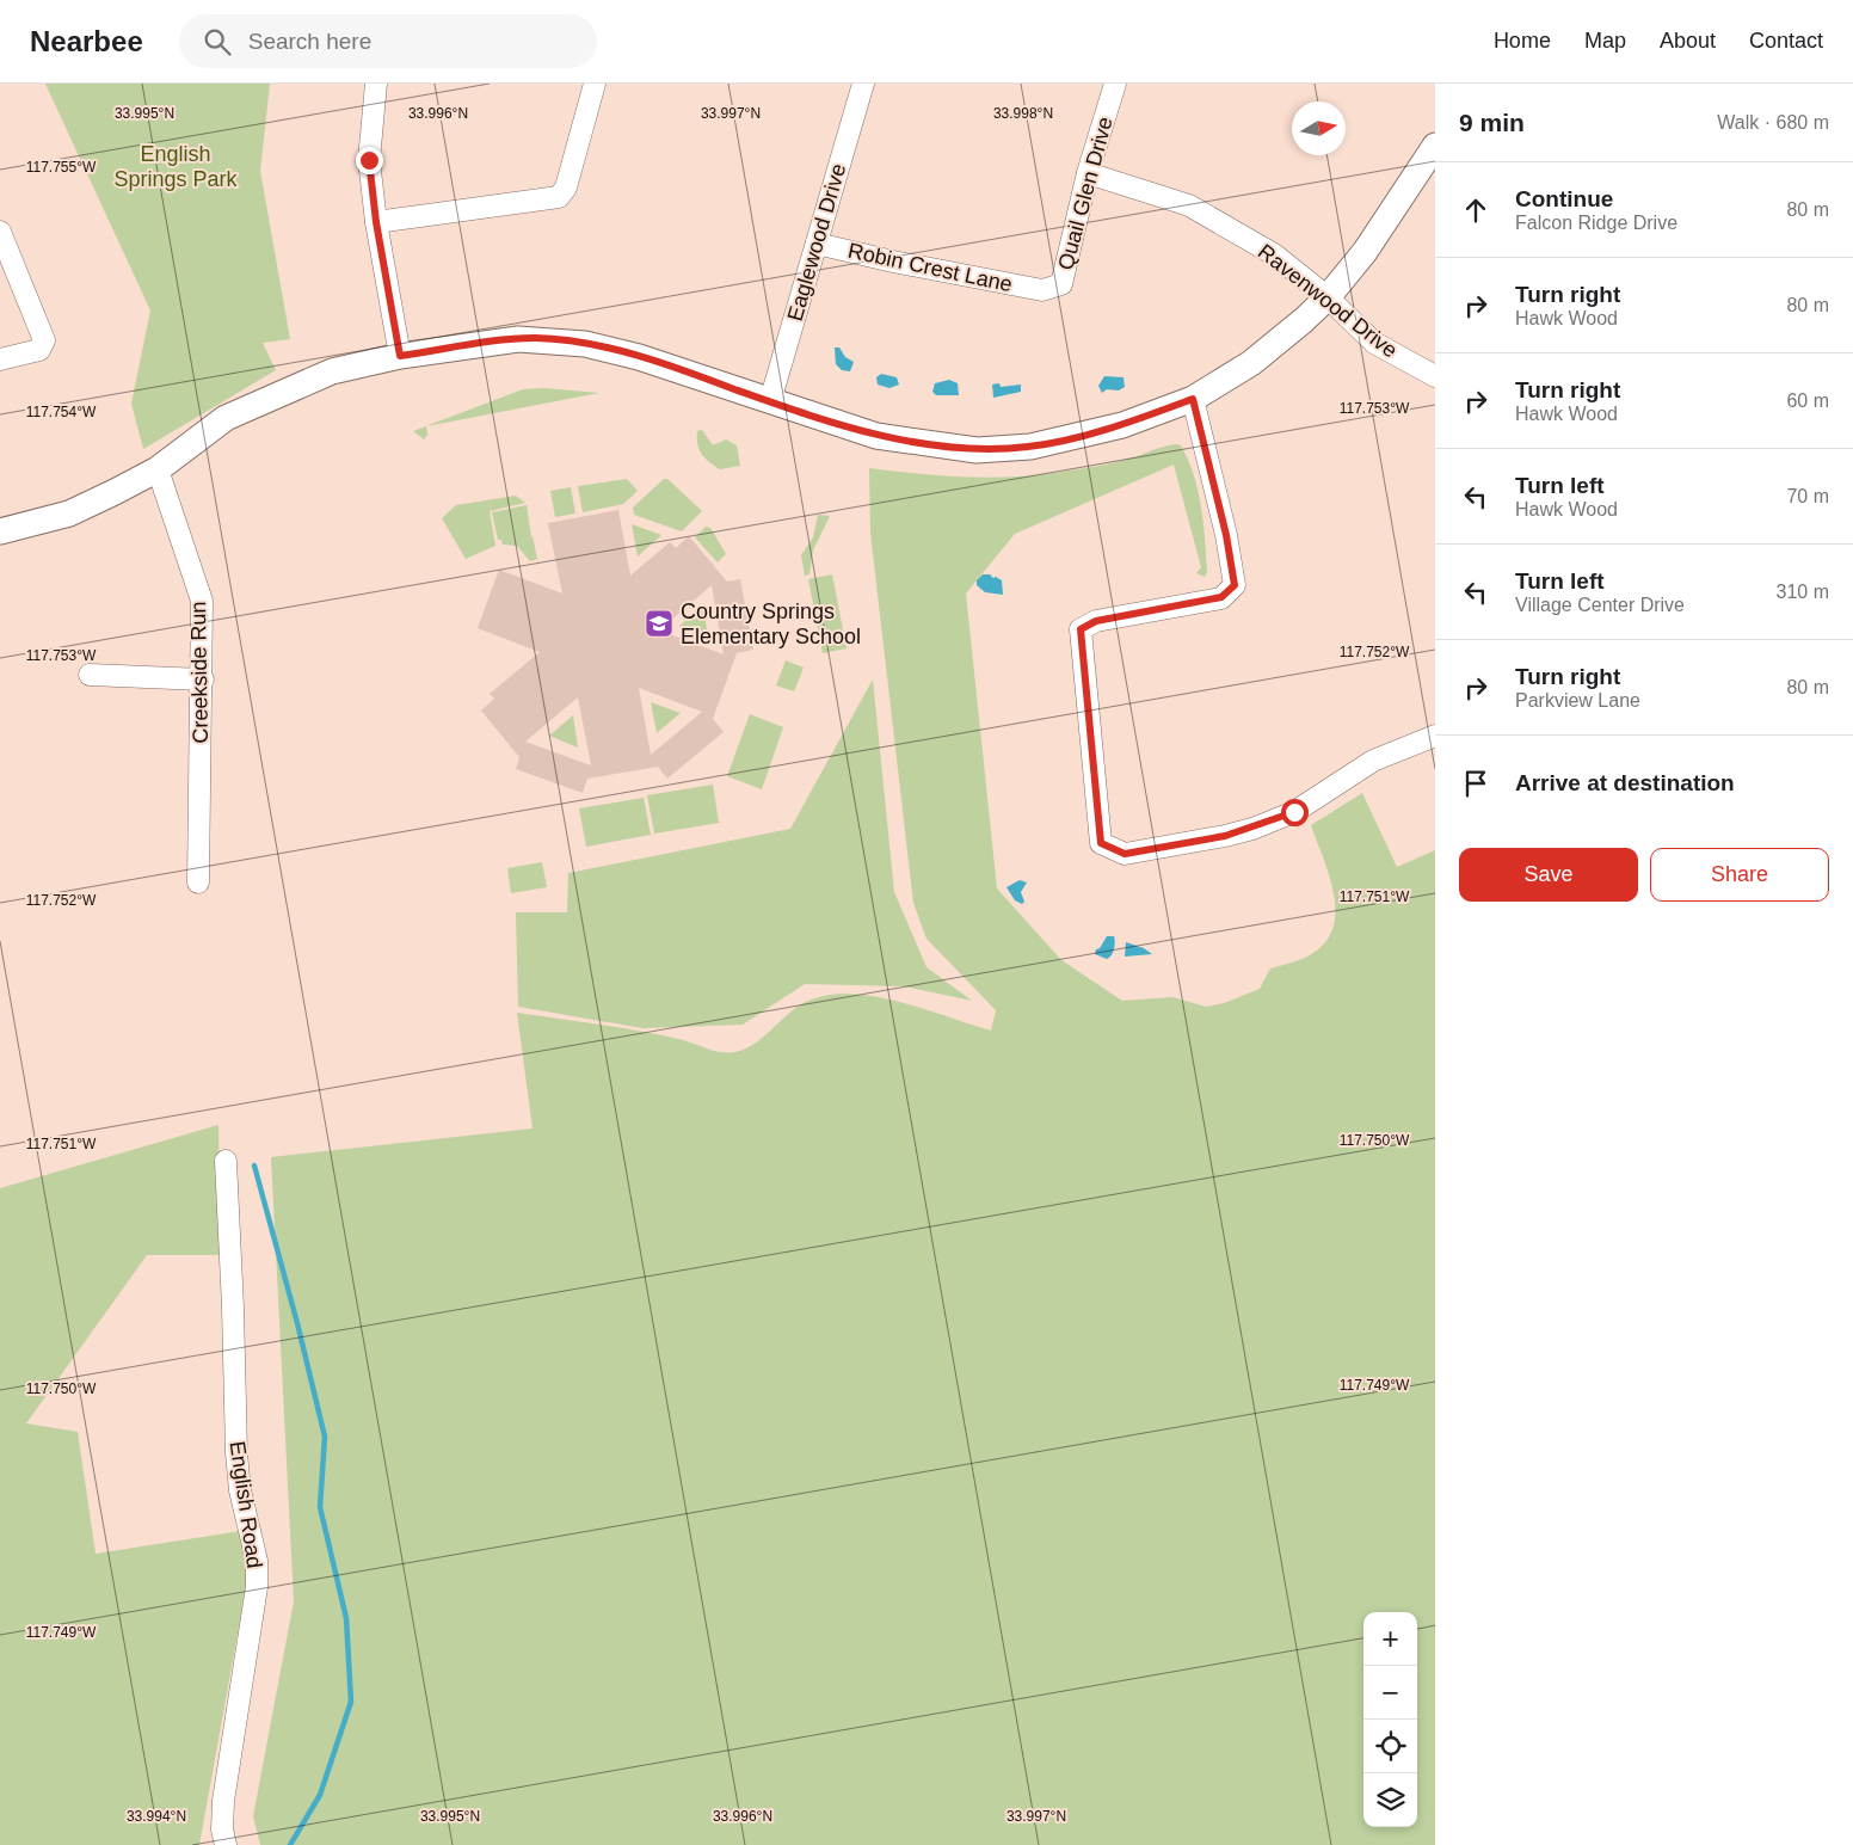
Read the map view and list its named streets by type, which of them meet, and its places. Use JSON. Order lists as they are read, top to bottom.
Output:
{
  "streets": {
    "street": [
      "Quail Glen Drive",
      "Eaglewood Drive",
      "Robin Crest Lane",
      "Ravenwood Drive",
      "Creekside Run",
      "English Road"
    ]
  },
  "crossings": [
    ["Quail Glen Drive", "Robin Crest Lane"],
    ["Quail Glen Drive", "Ravenwood Drive"],
    ["Eaglewood Drive", "Robin Crest Lane"]
  ],
  "parks": ["English Springs Park"],
  "places": {
    "school or university": ["Country Springs Elementary School"]
  },
  "north": "right",
  "page": {
    "header": "Nearbee",
    "search": "Search here",
    "nav": [
      "Home",
      "Map",
      "About",
      "Contact"
    ],
    "heading": ["9 min", "Walk · 680 m"],
    "list": [
      ["Continue", "Falcon Ridge Drive", "80 m"],
      ["Turn right", "Hawk Wood", "80 m"],
      ["Turn right", "Hawk Wood", "60 m"],
      ["Turn left", "Hawk Wood", "70 m"],
      ["Turn left", "Village Center Drive", "310 m"],
      ["Turn right", "Parkview Lane", "80 m"],
      "Arrive at destination"
    ],
    "buttons": ["Save", "Share"],
    "map_buttons": ["+", "−"]
  },
  "coordinates": [
    "33.995°N",
    "33.996°N",
    "33.997°N",
    "33.998°N",
    "117.755°W",
    "117.753°W",
    "117.754°W",
    "117.752°W",
    "117.751°W",
    "117.750°W",
    "117.749°W",
    "33.994°N"
  ]
}
